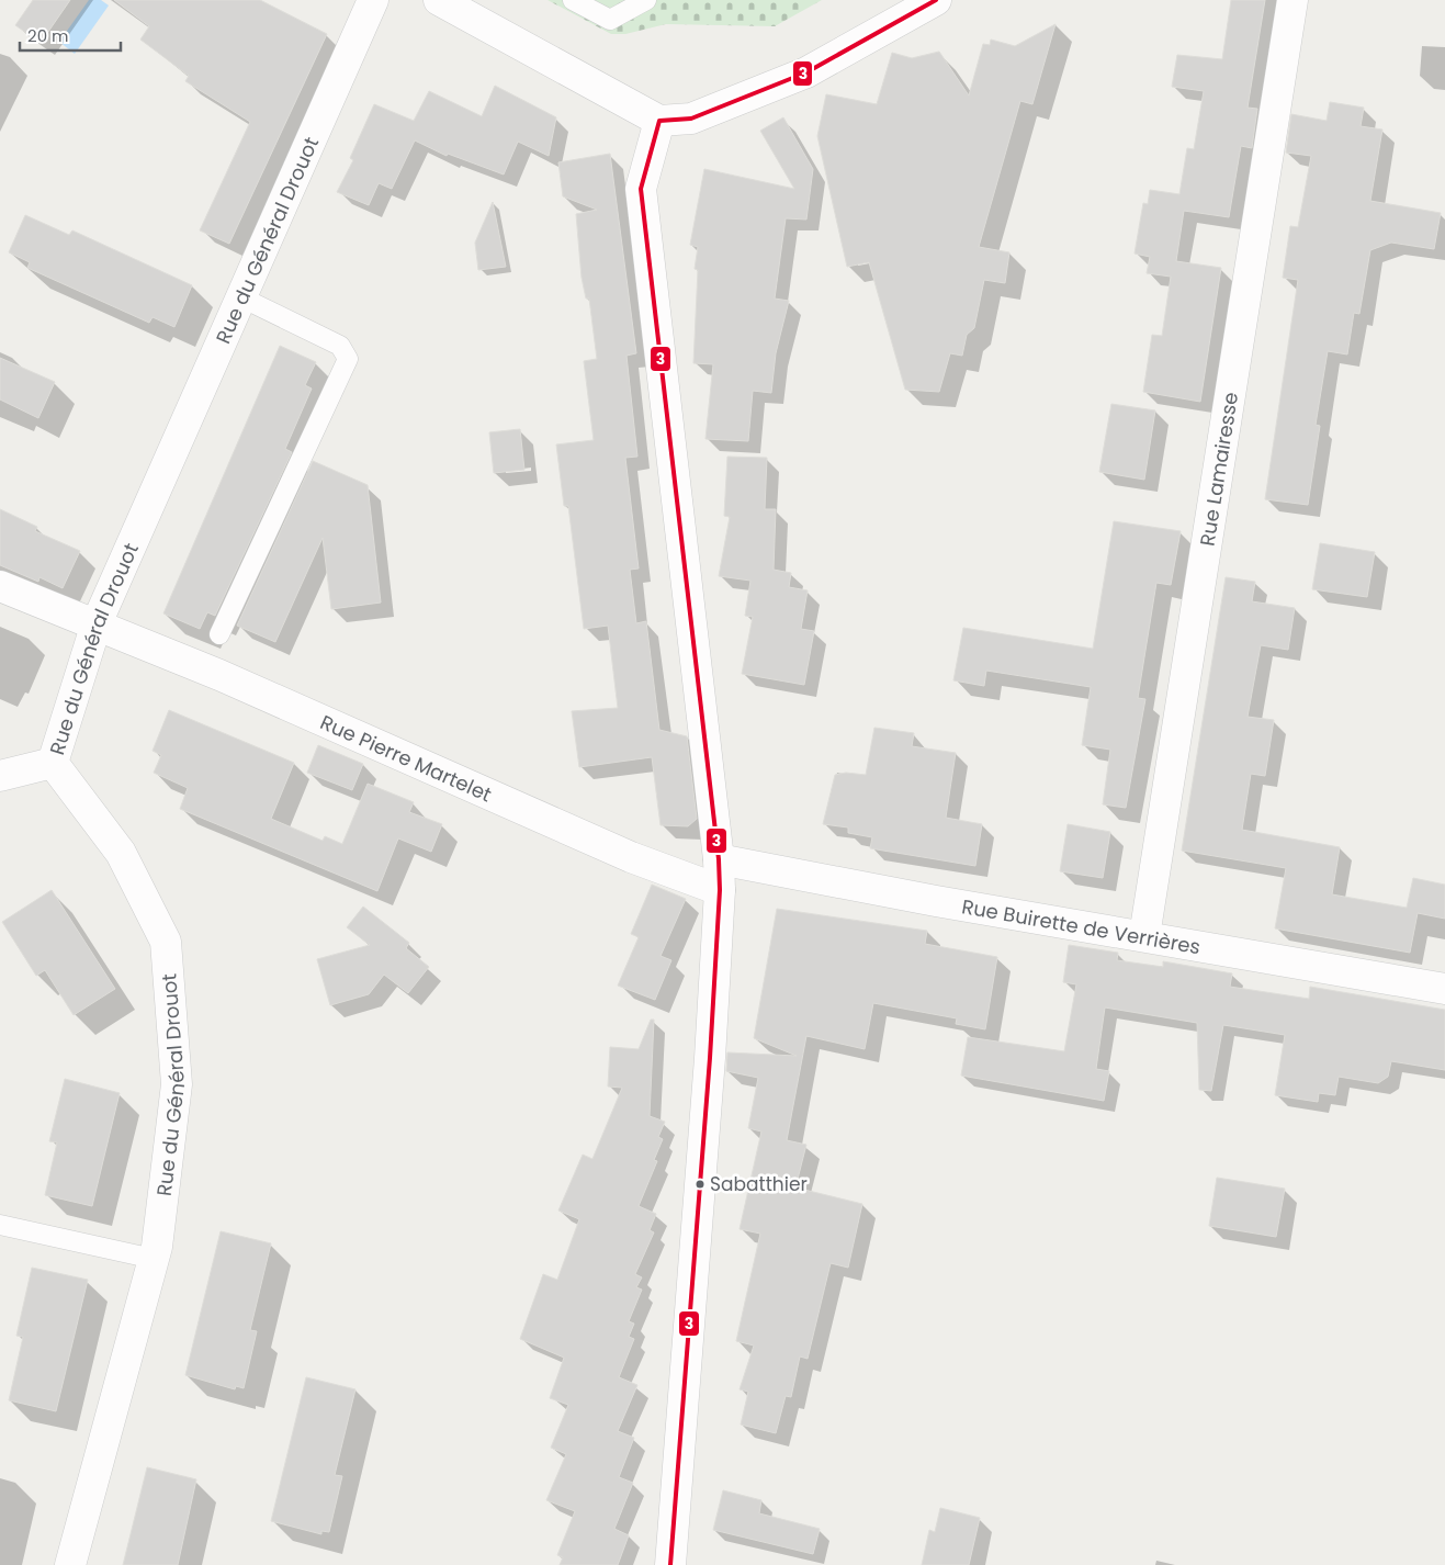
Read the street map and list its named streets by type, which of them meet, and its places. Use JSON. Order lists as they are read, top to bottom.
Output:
{
  "streets": {
    "street": [
      "Rue du Général Drouot",
      "Rue Lamairesse",
      "Rue Pierre Martelet",
      "Rue Buirette de Verrières"
    ]
  },
  "crossings": [
    ["Rue du Général Drouot", "Rue Pierre Martelet"],
    ["Rue Lamairesse", "Rue Buirette de Verrières"]
  ],
  "places": ["Sabatthier"],
  "lines": ["transit line 3"],
  "scale_bar": "20 m"
}
